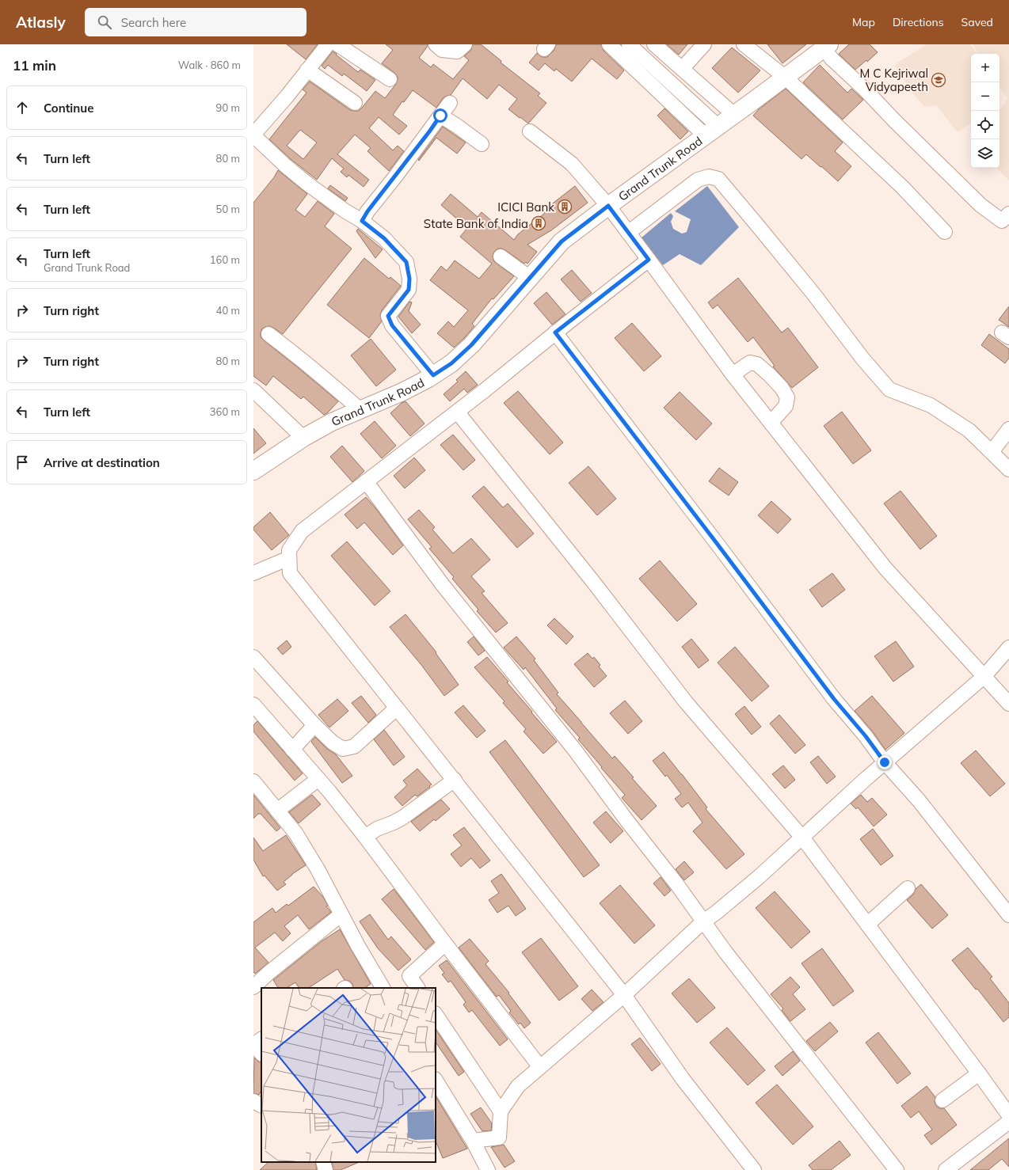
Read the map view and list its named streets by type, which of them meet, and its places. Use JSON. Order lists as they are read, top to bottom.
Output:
{
  "streets": {
    "main road": ["Grand Trunk Road"]
  },
  "places": {
    "school or university": ["M C Kejriwal Vidyapeeth"],
    "building": ["ICICI Bank", "State Bank of India"]
  },
  "page": {
    "header": "Atlasly",
    "search": "Search here",
    "nav": ["Map", "Directions", "Saved"],
    "heading": ["11 min", "Walk · 860 m"],
    "map_buttons": ["+", "−"],
    "list": [
      ["Continue", "90 m"],
      ["Turn left", "80 m"],
      ["Turn left", "50 m"],
      ["Turn left", "Grand Trunk Road", "160 m"],
      ["Turn right", "40 m"],
      ["Turn right", "80 m"],
      ["Turn left", "360 m"],
      "Arrive at destination"
    ]
  }
}
